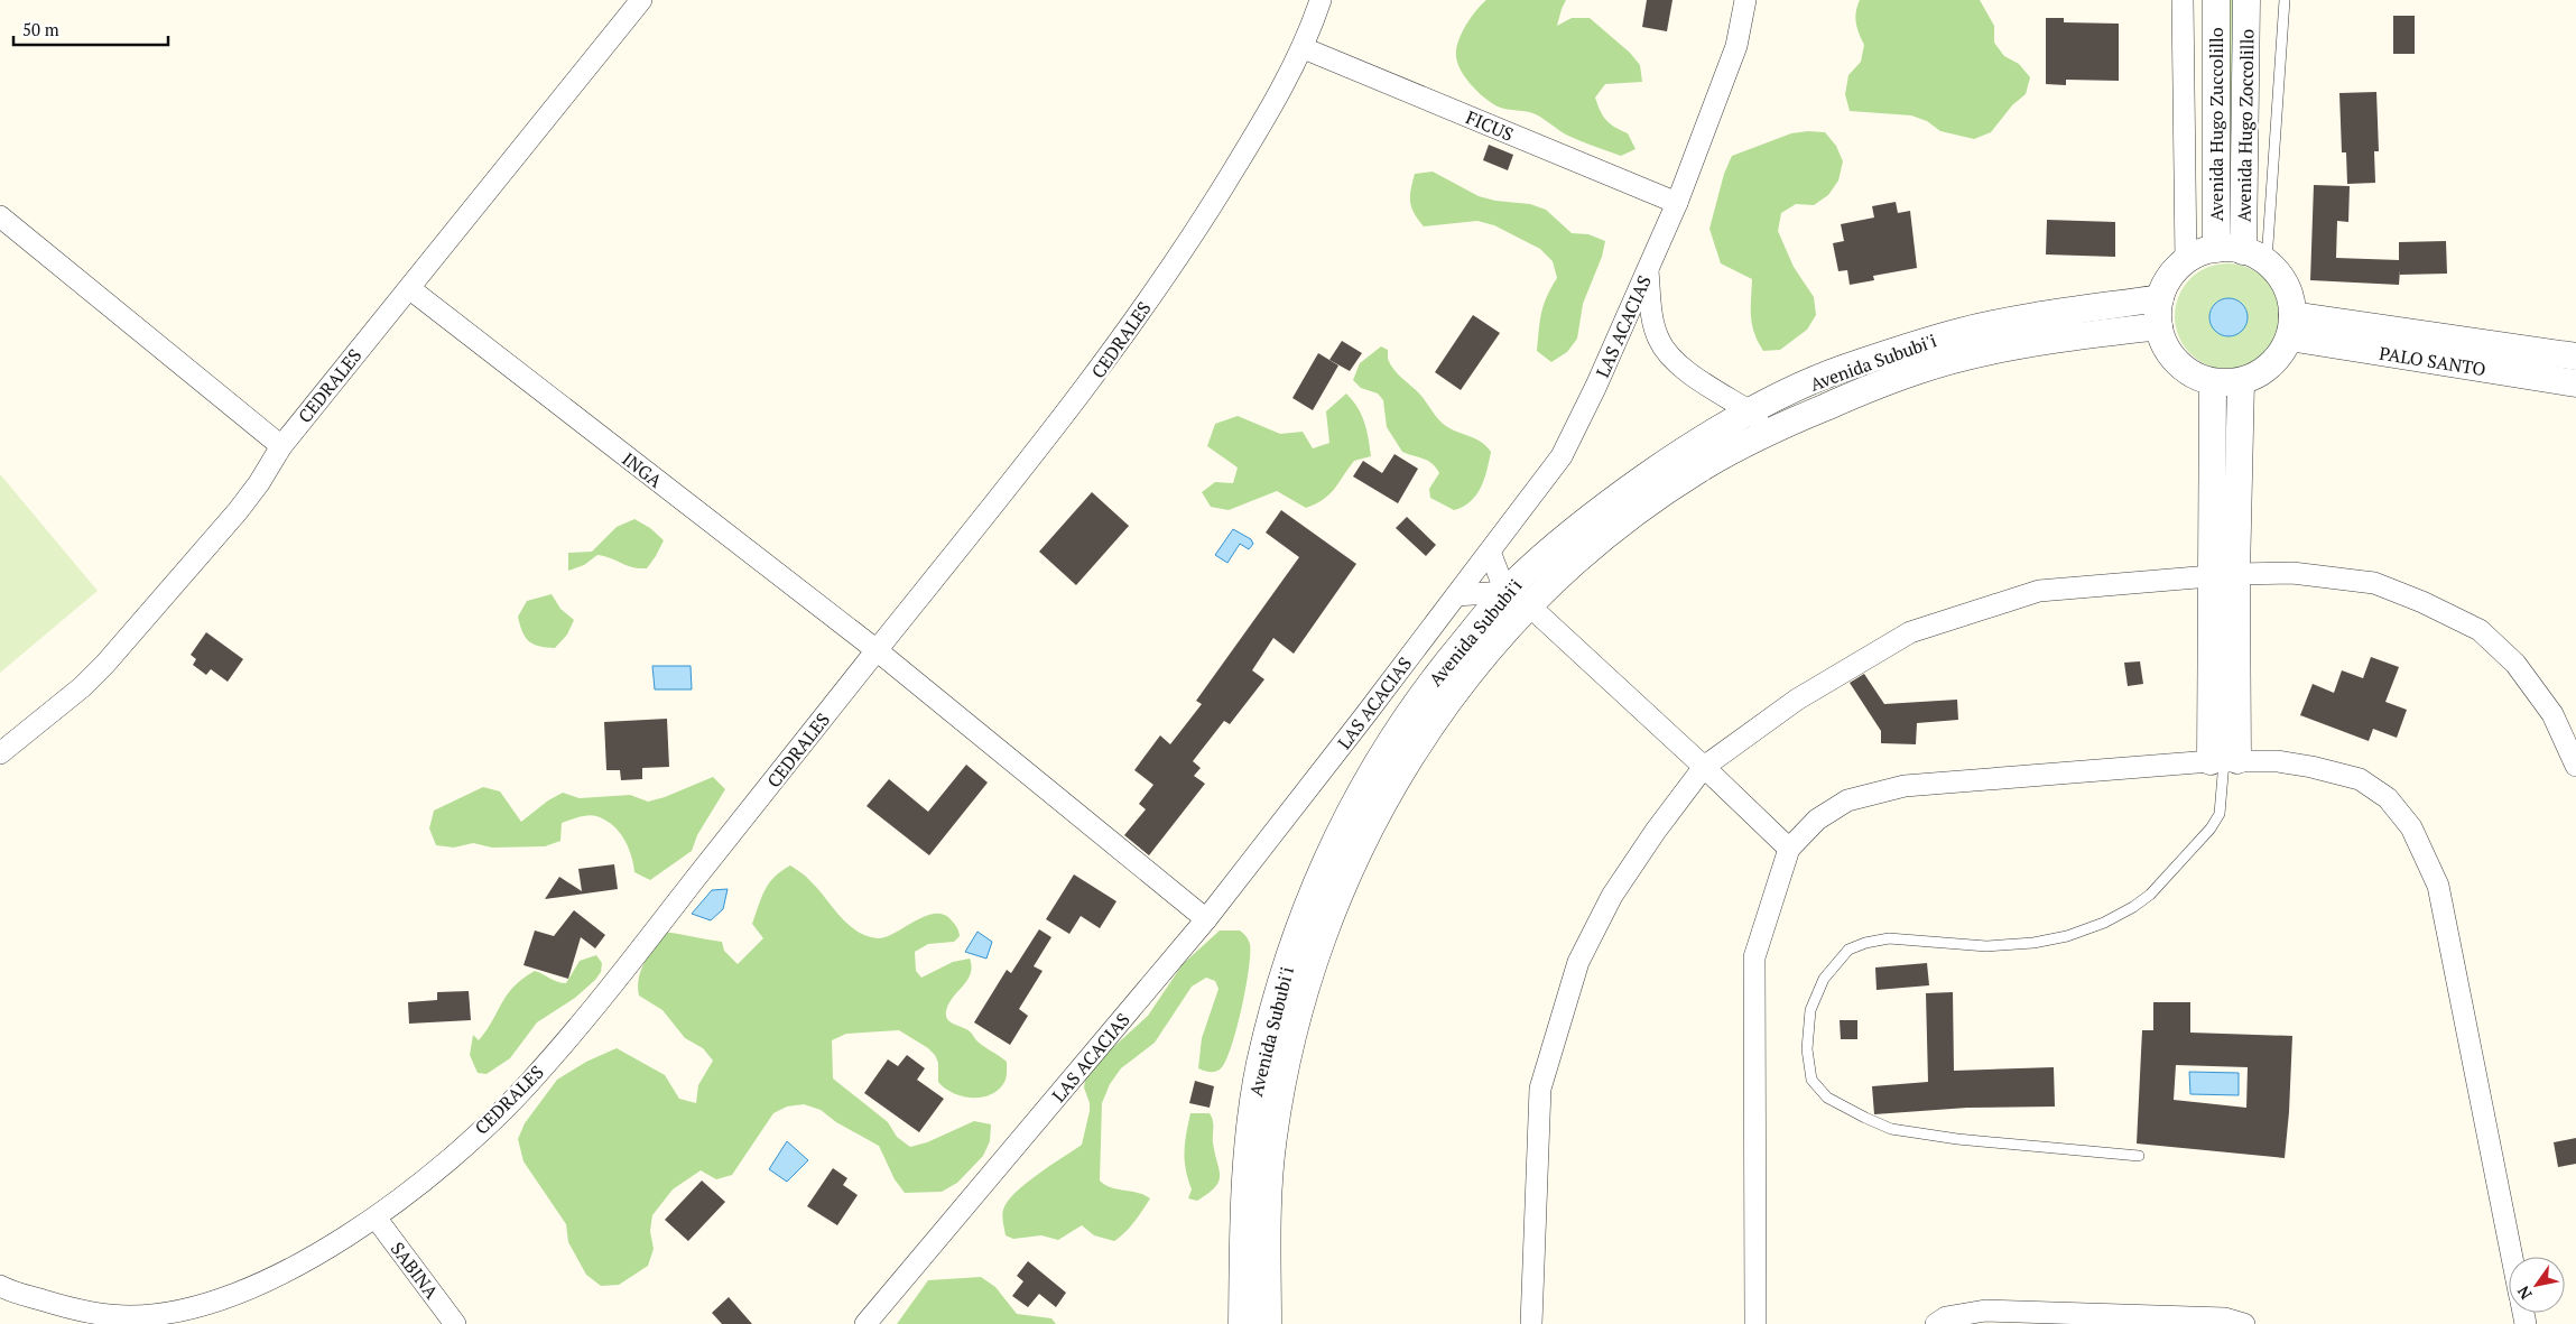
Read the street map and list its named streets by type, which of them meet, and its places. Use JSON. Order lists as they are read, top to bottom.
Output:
{
  "streets": {
    "street": [
      "Avenida Hugo Zuccolillo",
      "FICUS",
      "Avenida Hugo Zoccolillo",
      "LAS ACACIAS",
      "CEDRALES",
      "PALO SANTO",
      "Avenida Sububi'i",
      "INGA",
      "SABINA"
    ]
  },
  "crossings": [
    ["Avenida Hugo Zuccolillo", "Avenida Hugo Zoccolillo"],
    ["Avenida Hugo Zuccolillo", "PALO SANTO"],
    ["Avenida Hugo Zuccolillo", "Avenida Sububi'i"],
    ["FICUS", "LAS ACACIAS"],
    ["FICUS", "CEDRALES"],
    ["Avenida Hugo Zoccolillo", "PALO SANTO"],
    ["Avenida Hugo Zoccolillo", "Avenida Sububi'i"],
    ["CEDRALES", "INGA"],
    ["CEDRALES", "SABINA"],
    ["PALO SANTO", "Avenida Sububi'i"]
  ],
  "scale_bar": "50 m",
  "north": "bottom left"
}
